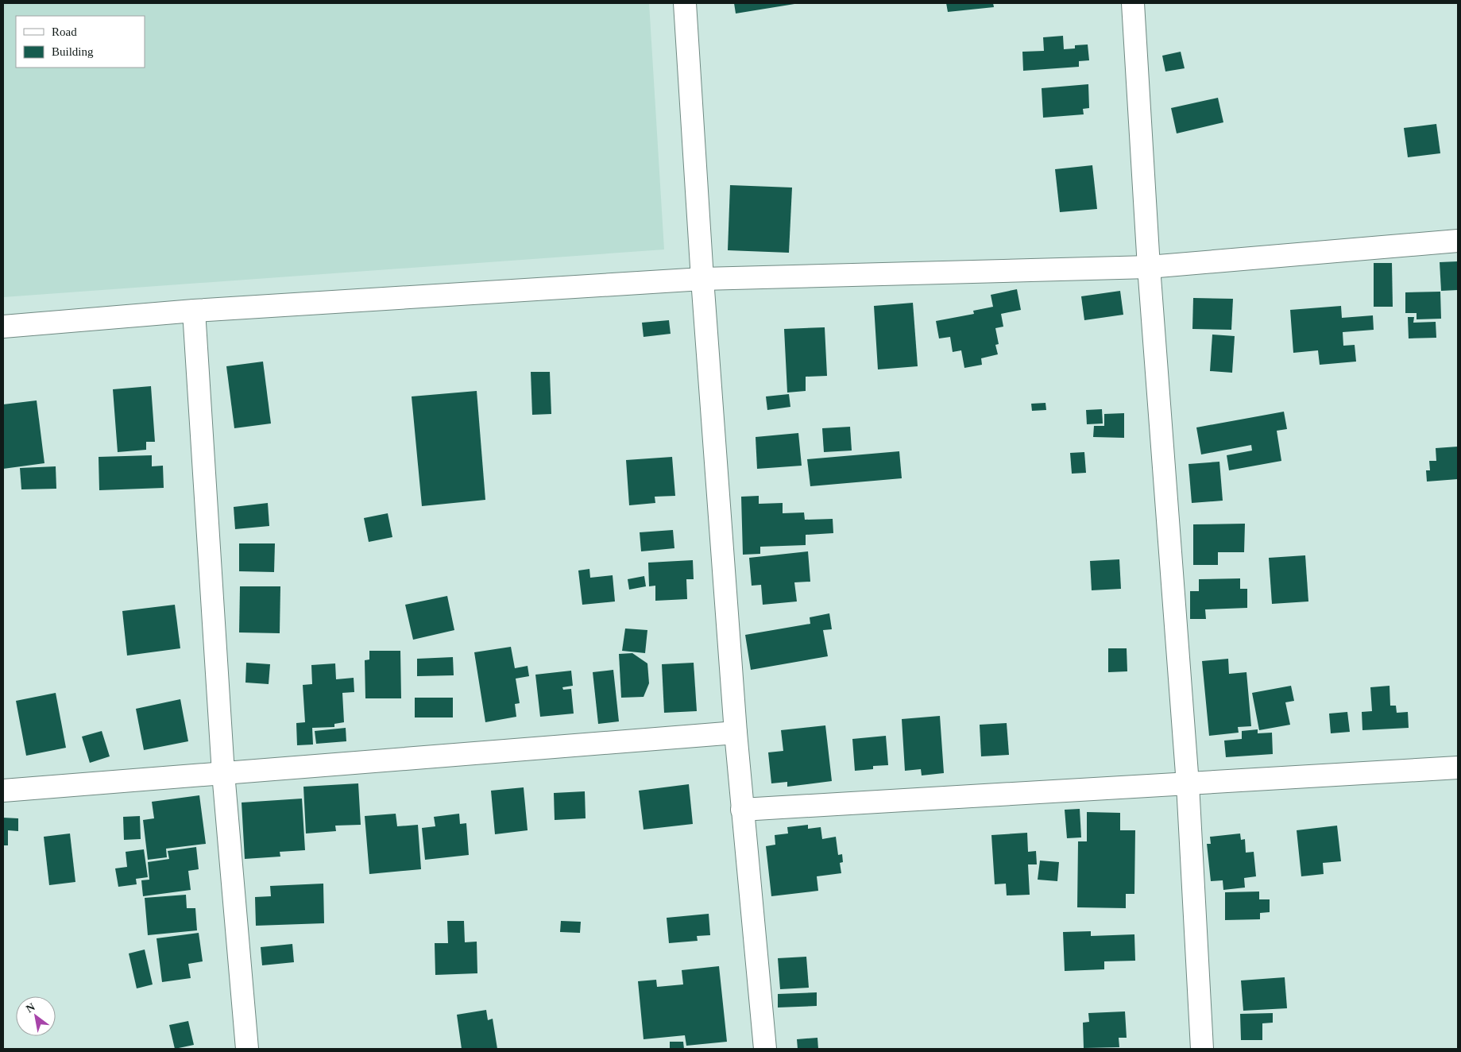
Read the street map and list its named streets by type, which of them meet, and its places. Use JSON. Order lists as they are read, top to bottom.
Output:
{
  "legend": ["Road", "Building"],
  "north": "top left"
}
